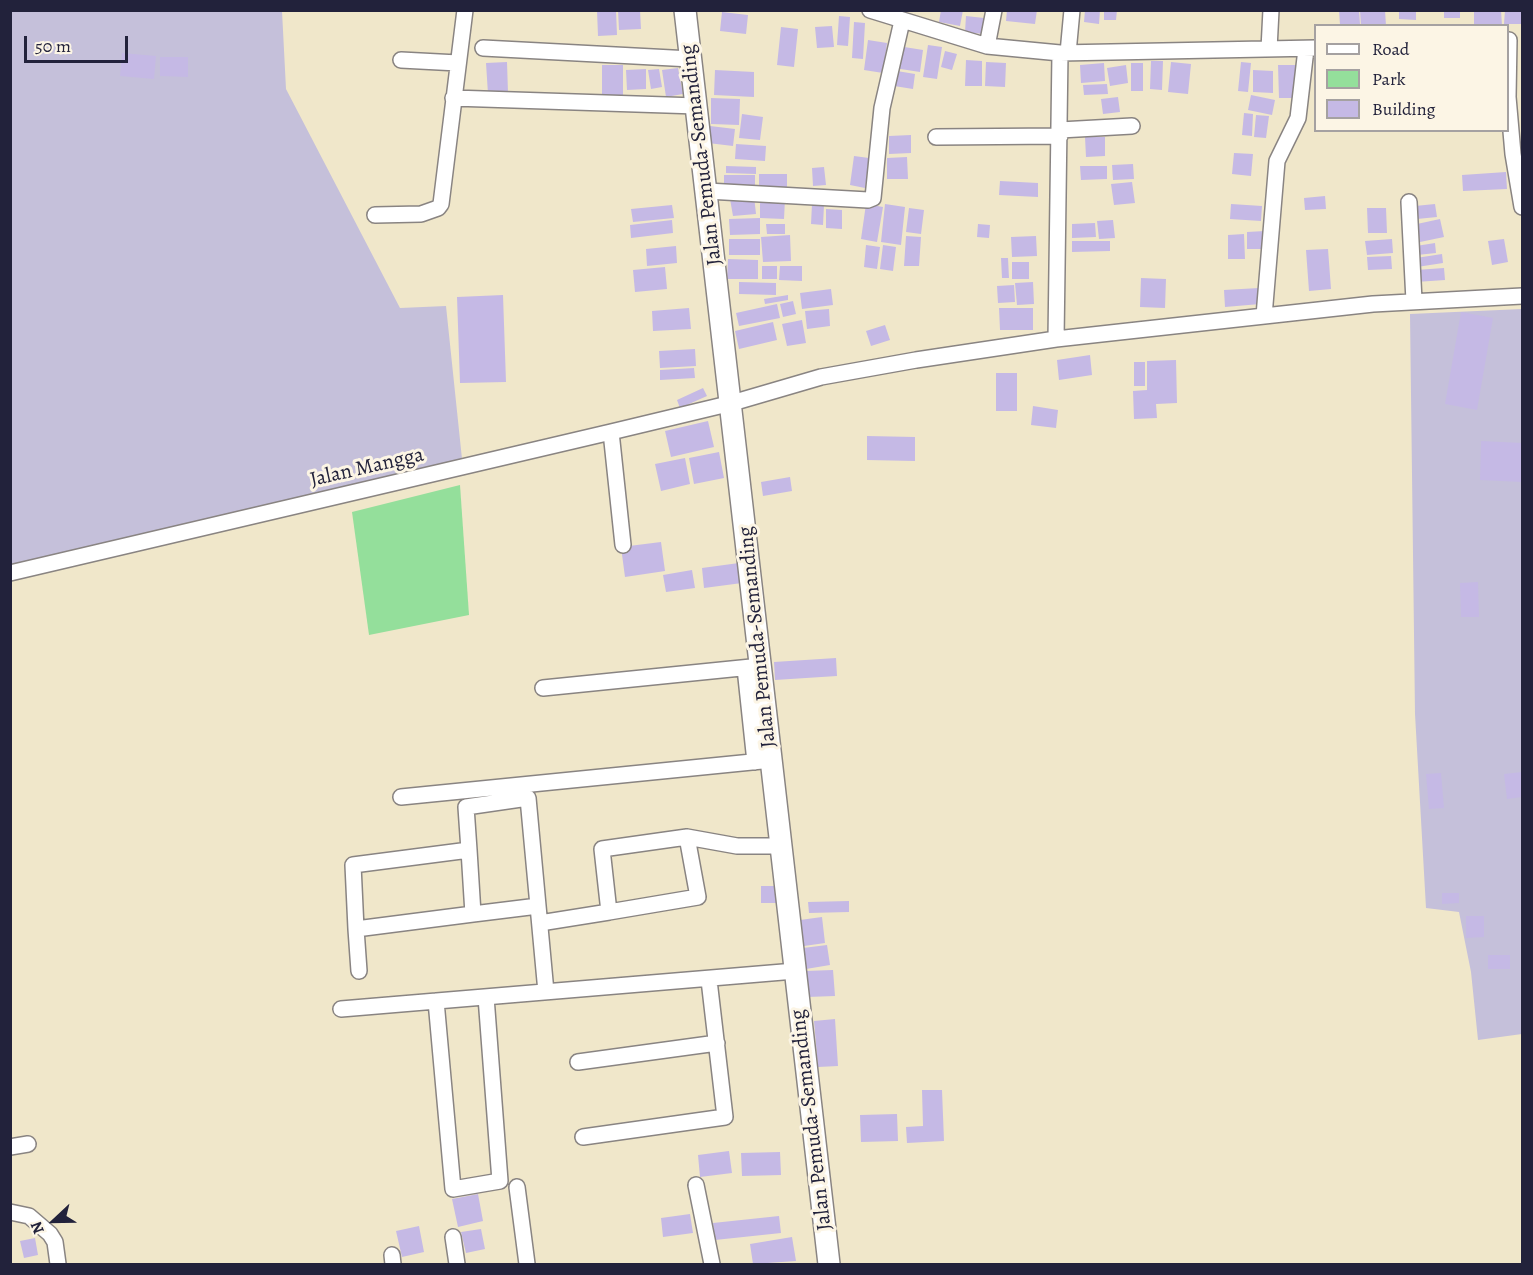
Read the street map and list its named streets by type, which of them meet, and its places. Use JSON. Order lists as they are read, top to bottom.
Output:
{
  "streets": {
    "main road": ["Jalan Pemuda-Semanding"],
    "street": ["Jalan Mangga"]
  },
  "crossings": [
    ["Jalan Pemuda-Semanding", "Jalan Mangga"]
  ],
  "legend": ["Road", "Park", "Building"],
  "scale_bar": "50 m",
  "north": "left"
}
